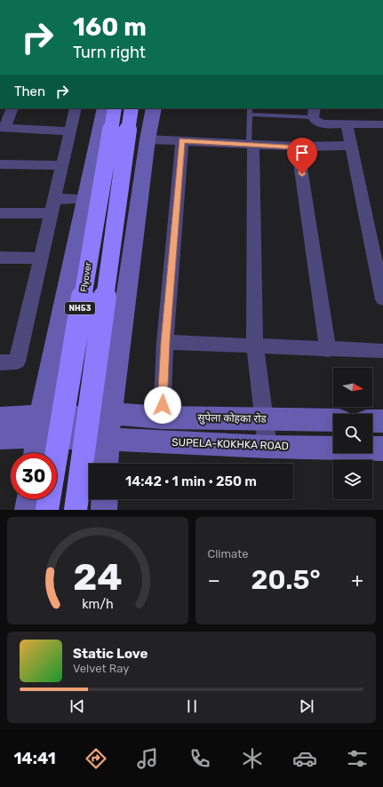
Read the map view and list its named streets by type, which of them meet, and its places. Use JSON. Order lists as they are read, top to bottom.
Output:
{
  "streets": {
    "highway": ["Flyover", "NH53"],
    "street": ["सुपेला कोहका रोड", "SUPELA-KOKHKA ROAD"]
  },
  "crossings": [
    ["सुपेला कोहका रोड", "SUPELA-KOKHKA ROAD"]
  ],
  "north": "right",
  "page": {
    "turn": ["160 m", "Turn right"],
    "then": "Then",
    "limit": "30",
    "trip": "14:42 · 1 min · 250 m",
    "tile": "Climate",
    "heat": ["−", "20.5°", "+"],
    "song": ["Static Love", "Velvet Ray"],
    "tabs": "14:41",
    "gauge": ["24", "km/h"]
  }
}
